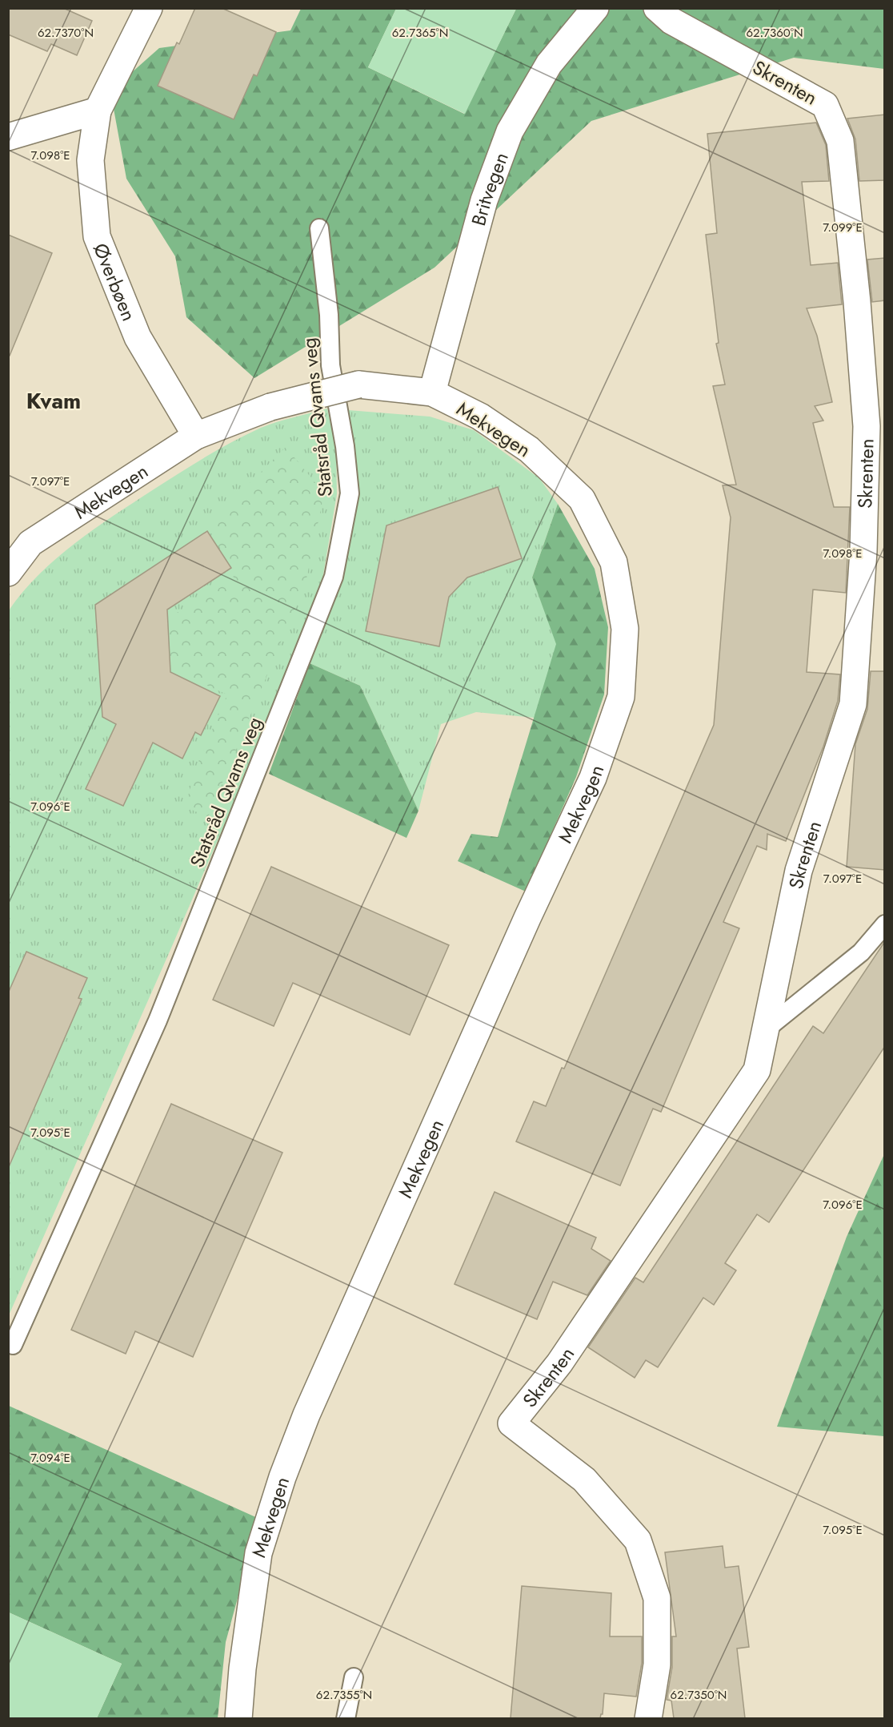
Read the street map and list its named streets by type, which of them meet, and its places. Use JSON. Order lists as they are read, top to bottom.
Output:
{
  "streets": {
    "street": [
      "Skrenten",
      "Britvegen",
      "Øverbøen",
      "Mekvegen"
    ],
    "lane": ["Statsråd Qvams veg"]
  },
  "crossings": [
    ["Britvegen", "Mekvegen"],
    ["Øverbøen", "Mekvegen"]
  ],
  "districts": ["Kvam"],
  "coordinates": [
    "62.7370°N",
    "62.7365°N",
    "62.7360°N",
    "7.098°E",
    "7.099°E",
    "7.097°E",
    "7.096°E",
    "7.095°E",
    "7.094°E",
    "62.7355°N",
    "62.7350°N"
  ]
}
